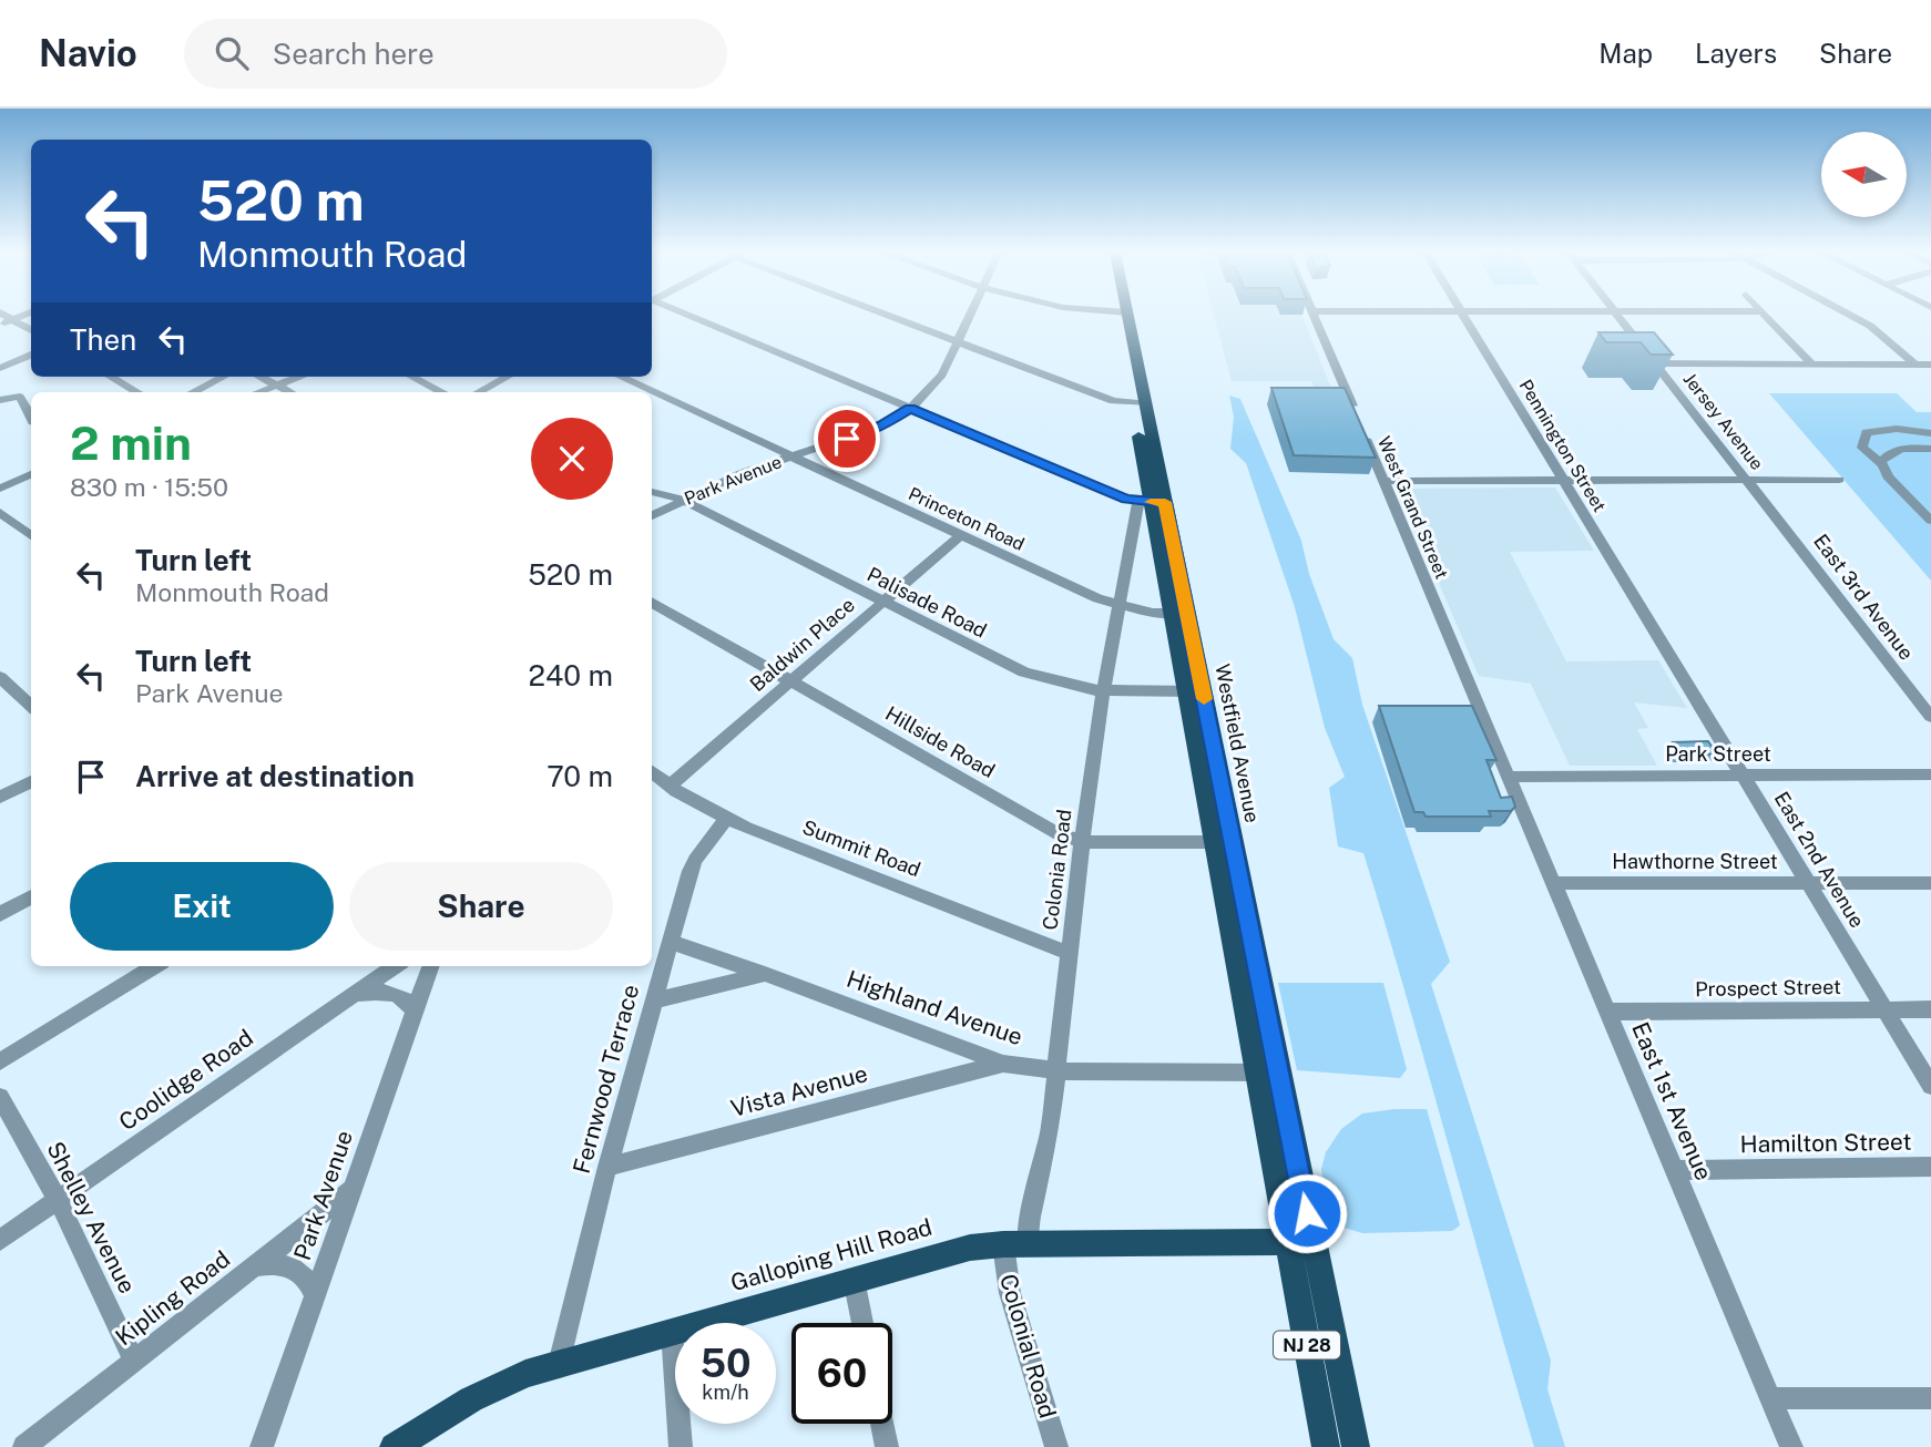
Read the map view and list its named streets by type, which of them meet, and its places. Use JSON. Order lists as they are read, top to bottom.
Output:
{
  "streets": {
    "main road": ["Westfield Avenue", "Galloping Hill Road", "NJ 28"],
    "street": [
      "Jersey Avenue",
      "Pennington Street",
      "Park Avenue",
      "West Grand Street",
      "Princeton Road",
      "East 3rd Avenue",
      "Palisade Road",
      "Baldwin Place",
      "Hillside Road",
      "Park Street",
      "Summit Road",
      "East 2nd Avenue",
      "Hawthorne Street",
      "Colonia Road",
      "Prospect Street",
      "Highland Avenue",
      "Fernwood Terrace",
      "Coolidge Road",
      "Vista Avenue",
      "East 1st Avenue",
      "Hamilton Street",
      "Shelley Avenue",
      "Kipling Road",
      "Colonial Road"
    ]
  },
  "crossings": [
    ["Jersey Avenue", "East 3rd Avenue"],
    ["Pennington Street", "East 2nd Avenue"],
    ["Park Avenue", "Princeton Road"],
    ["Park Avenue", "Palisade Road"],
    ["Park Avenue", "Kipling Road"],
    ["West Grand Street", "Park Street"],
    ["West Grand Street", "East 1st Avenue"],
    ["Princeton Road", "Baldwin Place"],
    ["Princeton Road", "Westfield Avenue"],
    ["Princeton Road", "Colonia Road"],
    ["Palisade Road", "Baldwin Place"],
    ["Palisade Road", "Westfield Avenue"],
    ["Palisade Road", "Colonia Road"],
    ["Baldwin Place", "Hillside Road"],
    ["Baldwin Place", "Summit Road"],
    ["Hillside Road", "Westfield Avenue"],
    ["Hillside Road", "Colonia Road"],
    ["Westfield Avenue", "Colonia Road"],
    ["Westfield Avenue", "Highland Avenue"],
    ["Westfield Avenue", "Galloping Hill Road"],
    ["Westfield Avenue", "NJ 28"],
    ["Park Street", "East 2nd Avenue"],
    ["Park Street", "East 1st Avenue"],
    ["Summit Road", "Colonia Road"],
    ["Summit Road", "Fernwood Terrace"],
    ["East 2nd Avenue", "Hawthorne Street"],
    ["East 2nd Avenue", "Prospect Street"],
    ["Hawthorne Street", "East 1st Avenue"],
    ["Colonia Road", "Highland Avenue"],
    ["Colonia Road", "Galloping Hill Road"],
    ["Colonia Road", "Colonial Road"],
    ["Prospect Street", "East 1st Avenue"],
    ["Highland Avenue", "Fernwood Terrace"],
    ["Highland Avenue", "Vista Avenue"],
    ["Fernwood Terrace", "Vista Avenue"],
    ["Fernwood Terrace", "Galloping Hill Road"],
    ["Coolidge Road", "Shelley Avenue"],
    ["East 1st Avenue", "Hamilton Street"],
    ["Shelley Avenue", "Kipling Road"],
    ["Galloping Hill Road", "NJ 28"],
    ["Galloping Hill Road", "Colonial Road"]
  ],
  "north": "left",
  "page": {
    "header": "Navio",
    "search": "Search here",
    "nav": ["Map", "Layers", "Share"],
    "turn": ["520 m", "Monmouth Road"],
    "then": "Then",
    "heading": ["2 min", "830 m · 15:50"],
    "list": [
      {
        "name": "Turn left",
        "note": "Monmouth Road",
        "value": "520 m"
      },
      {
        "name": "Turn left",
        "note": "Park Avenue",
        "value": "240 m"
      },
      {
        "name": "Arrive at destination",
        "value": "70 m"
      }
    ],
    "buttons": ["Exit", "Share"],
    "speed": "50 km/h",
    "limit": "60"
  }
}
